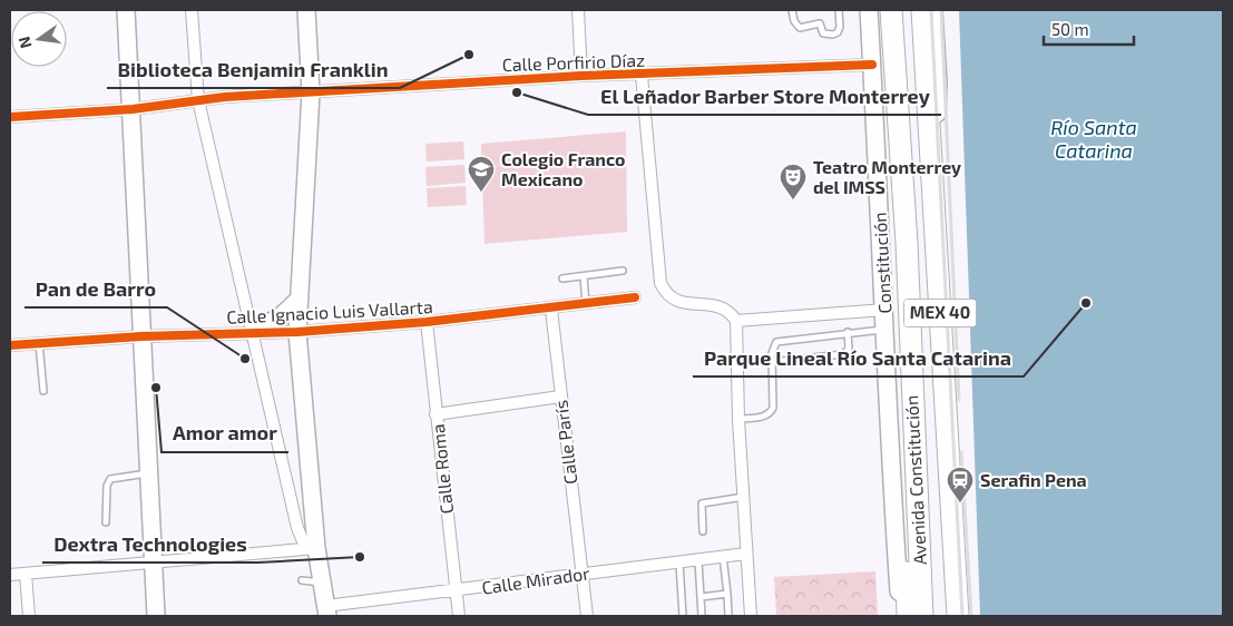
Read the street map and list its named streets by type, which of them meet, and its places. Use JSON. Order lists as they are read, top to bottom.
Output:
{
  "streets": {
    "highway": ["MEX 40", "Avenida Constitución"],
    "street": [
      "Calle Porfirio Díaz",
      "Constitución",
      "Calle Ignacio Luis Vallarta",
      "Calle París",
      "Calle Roma",
      "Calle Mirador"
    ]
  },
  "crossings": [
    ["Calle Porfirio Díaz", "Constitución"],
    ["Calle Ignacio Luis Vallarta", "Calle París"],
    ["Calle Ignacio Luis Vallarta", "Calle Roma"],
    ["Calle París", "Calle Mirador"],
    ["Calle Roma", "Calle Mirador"]
  ],
  "water": ["Río Santa Catarina"],
  "places": {
    "other": [
      "Biblioteca Benjamin Franklin",
      "El Leñador Barber Store Monterrey",
      "Parque Lineal Río Santa Catarina",
      "Pan de Barro",
      "Amor amor",
      "Dextra Technologies"
    ],
    "school or university": ["Colegio Franco Mexicano"],
    "theatre": ["Teatro Monterrey del IMSS"],
    "station": ["Serafin Pena"]
  },
  "scale_bar": "50 m",
  "north": "left"
}
